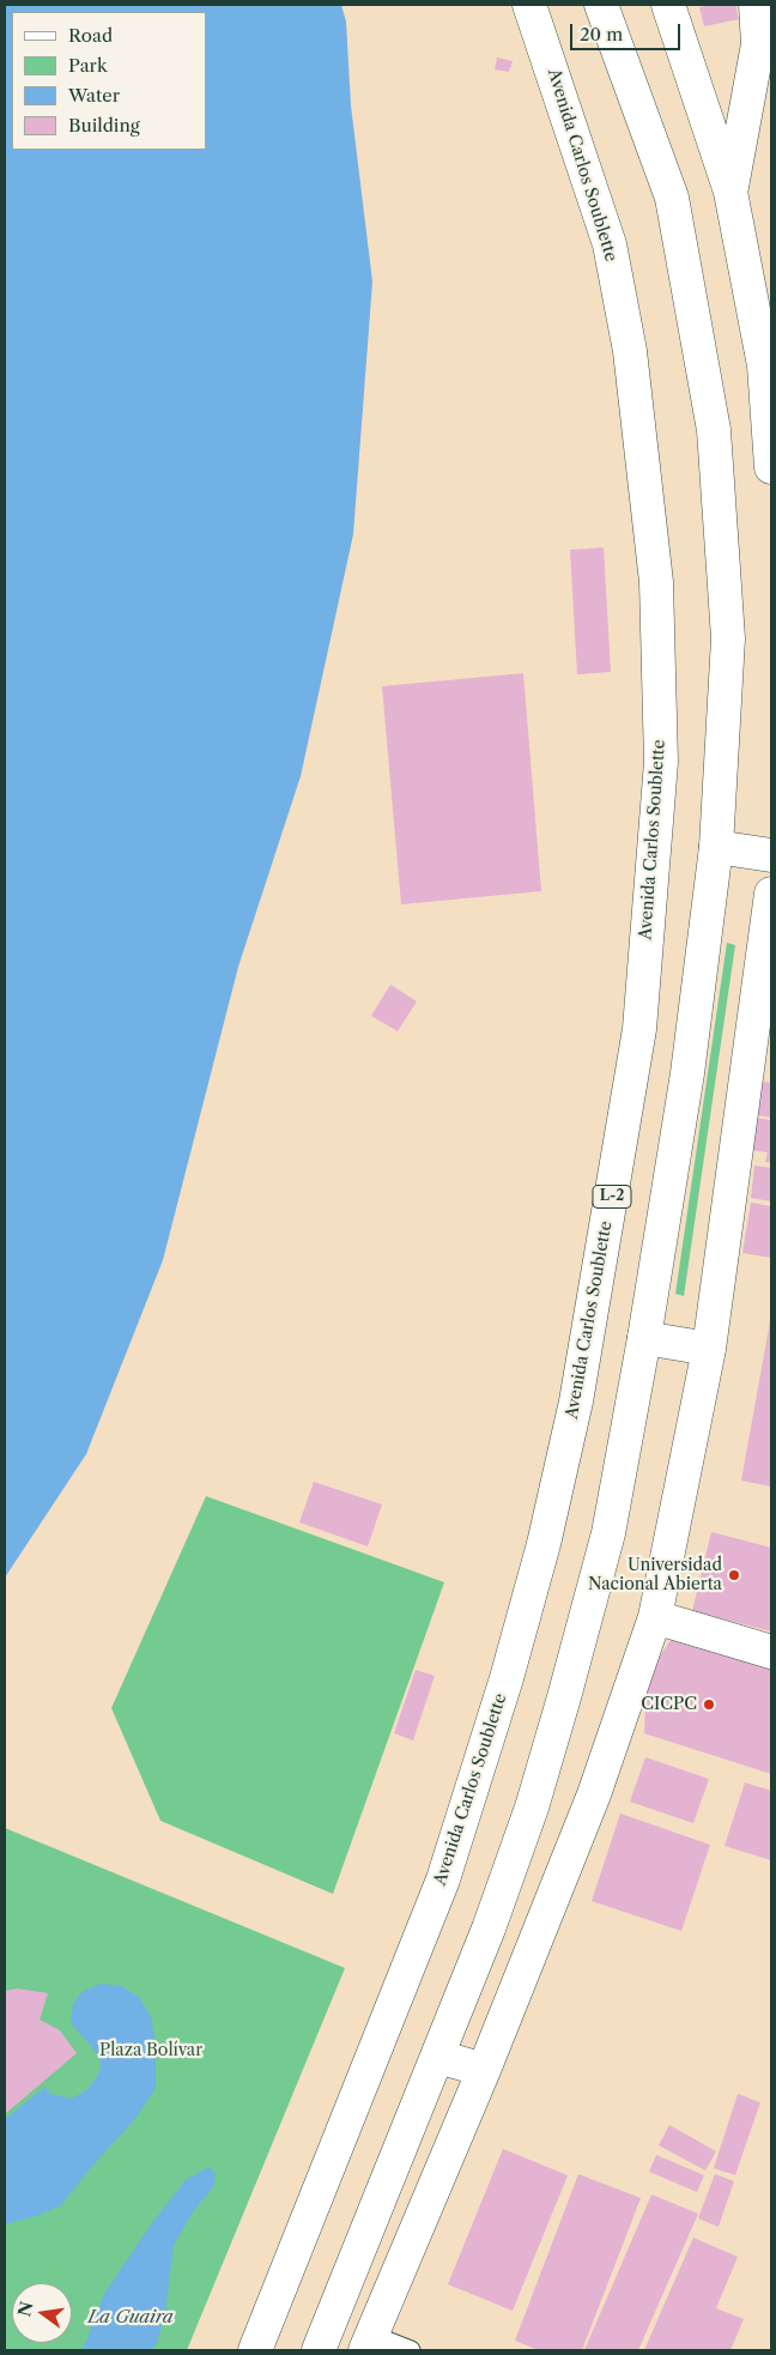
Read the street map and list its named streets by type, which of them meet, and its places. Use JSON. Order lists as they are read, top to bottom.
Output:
{
  "streets": {
    "main road": ["Avenida Carlos Soublette", "L-2"]
  },
  "water": ["La Guaira"],
  "parks": ["Plaza Bolívar"],
  "places": ["Universidad Nacional Abierta", "CICPC"],
  "legend": [
    "Road",
    "Park",
    "Water",
    "Building"
  ],
  "scale_bar": "20 m",
  "north": "left"
}
